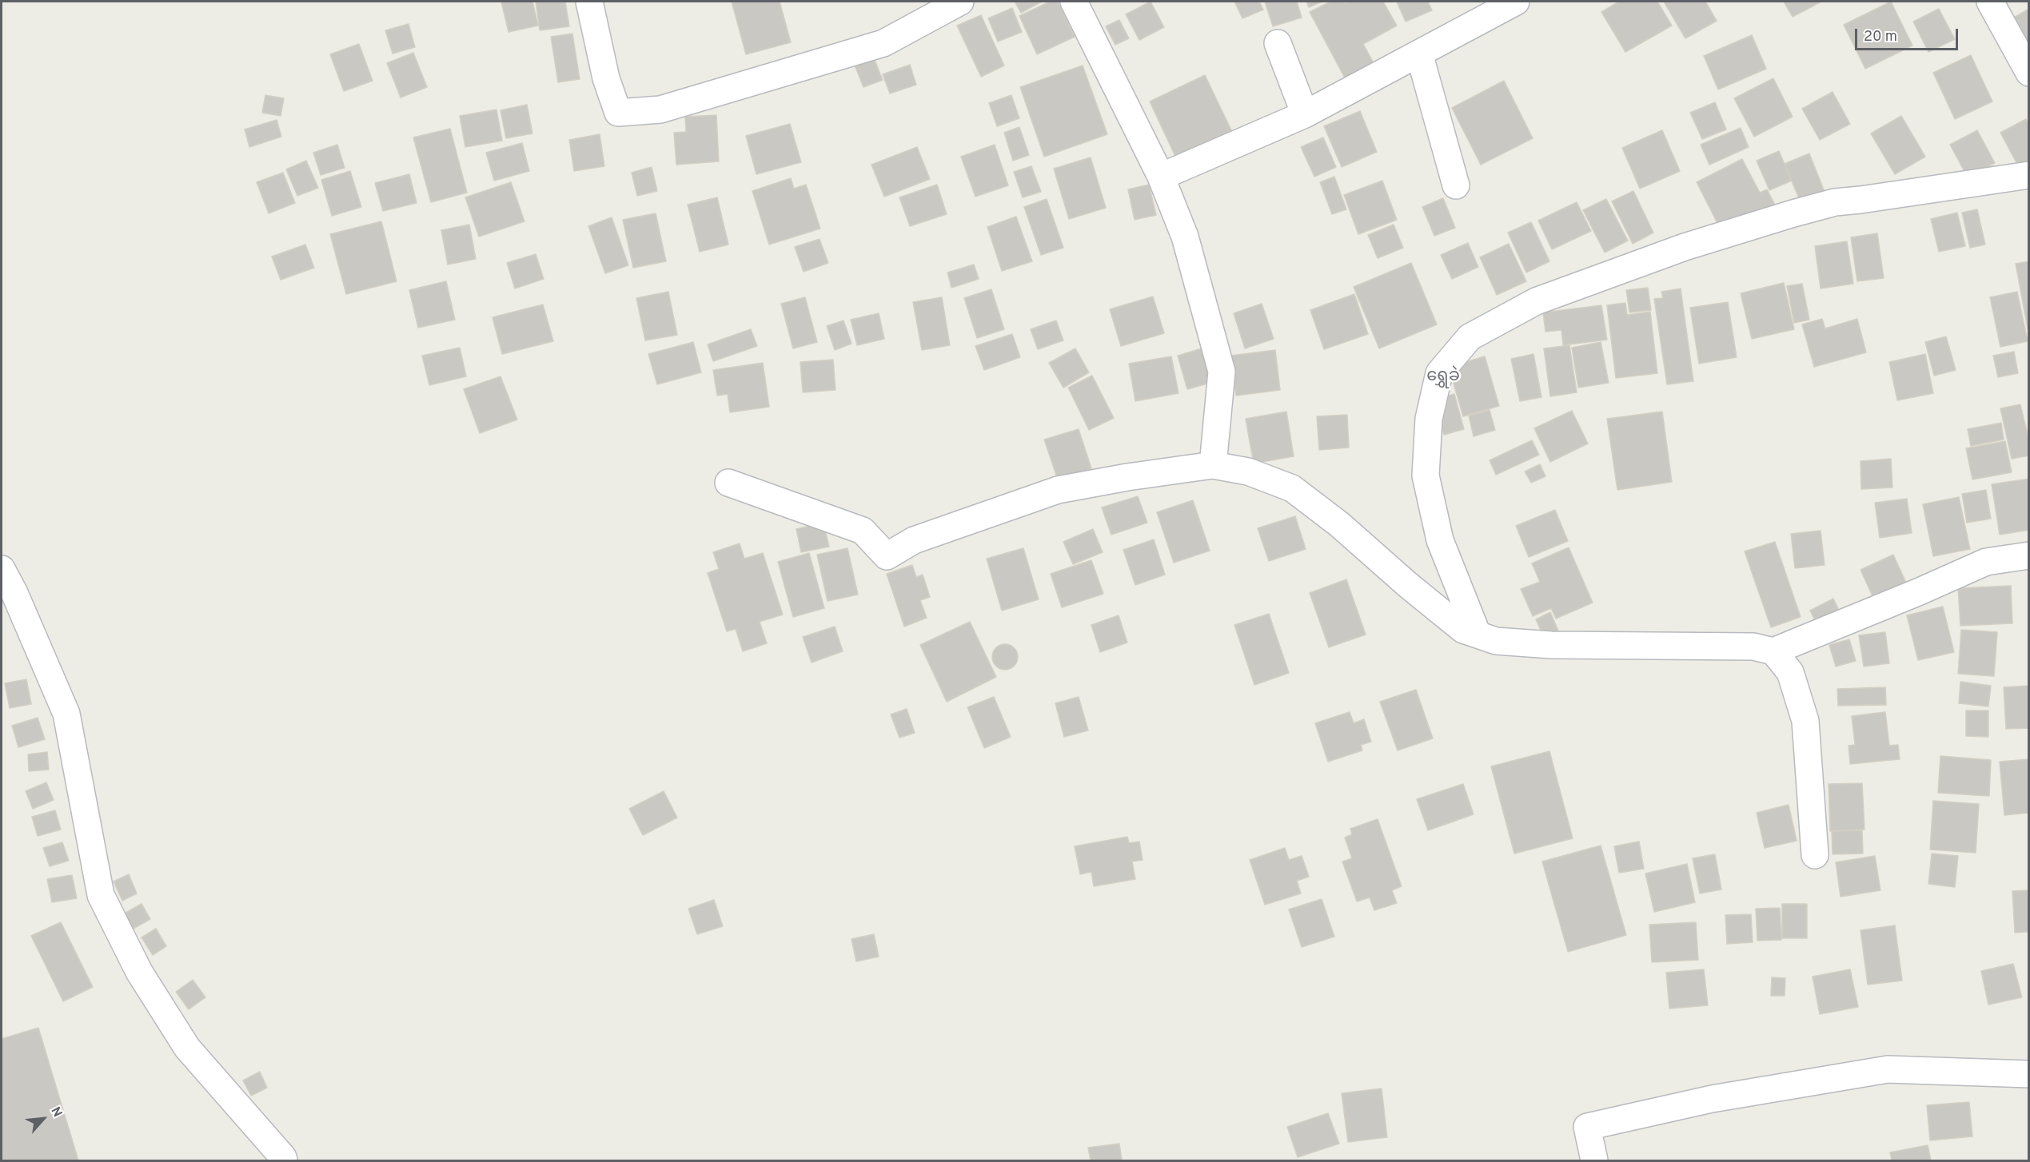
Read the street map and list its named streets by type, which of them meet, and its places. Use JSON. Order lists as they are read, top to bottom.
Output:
{
  "districts": ["ရွှေခဲ"],
  "scale_bar": "20 m",
  "north": "top right"
}
